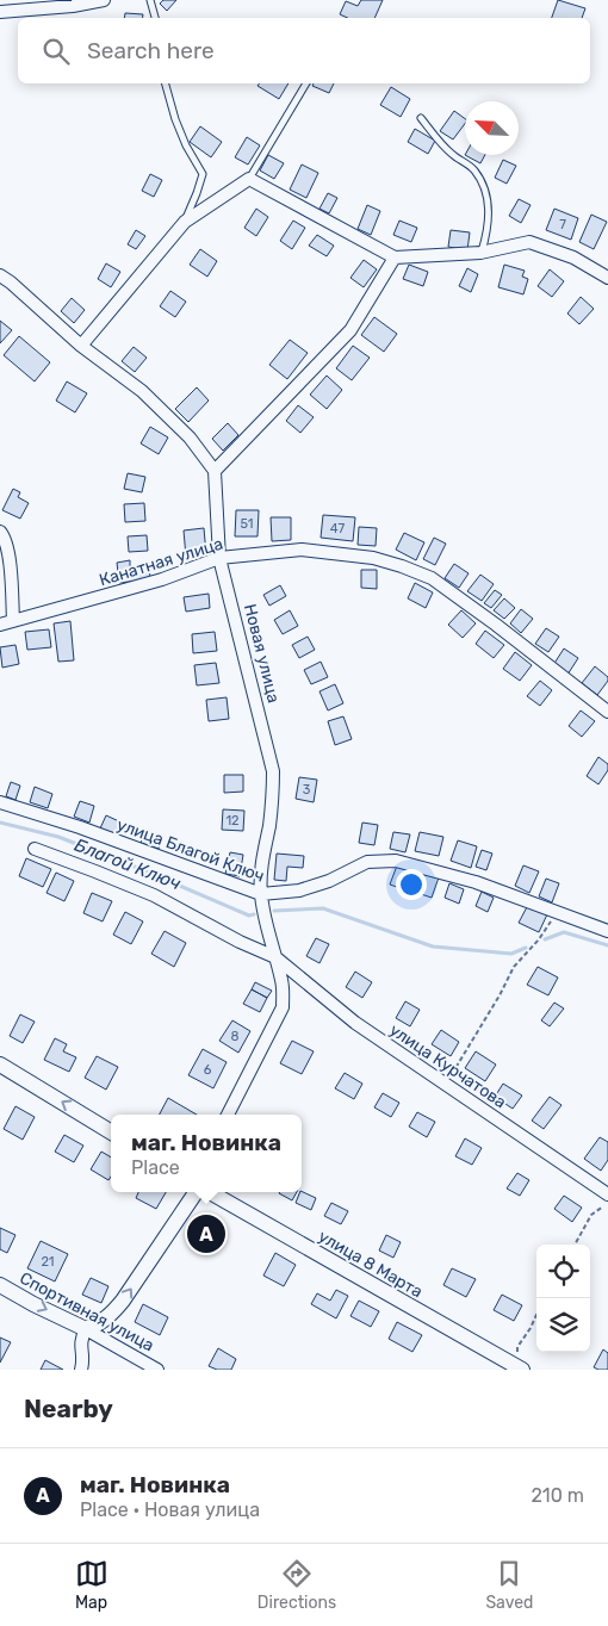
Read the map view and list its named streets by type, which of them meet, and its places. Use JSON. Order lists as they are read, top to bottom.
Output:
{
  "streets": {
    "street": [
      "Канатная улица",
      "Новая улица",
      "улица Благой Ключ",
      "улица Курчатова",
      "улица 8 Марта",
      "Спортивная улица"
    ]
  },
  "crossings": [
    ["Канатная улица", "Новая улица"],
    ["Новая улица", "улица Благой Ключ"],
    ["Новая улица", "улица Курчатова"]
  ],
  "one_way": ["Спортивная улица"],
  "water": ["Благой Ключ"],
  "house_numbers": [
    "7",
    "51",
    "47",
    "3",
    "12",
    "8",
    "6",
    "21"
  ],
  "north": "top left",
  "page": {
    "search": "Search here",
    "popup": ["маг. Новинка", "Place"],
    "pins": "A",
    "heading": "Nearby",
    "list": [
      {
        "mark": "A",
        "name": "маг. Новинка",
        "note": "Place · Новая улица",
        "value": "210 m"
      }
    ],
    "nav": ["Map", "Directions", "Saved"]
  }
}
